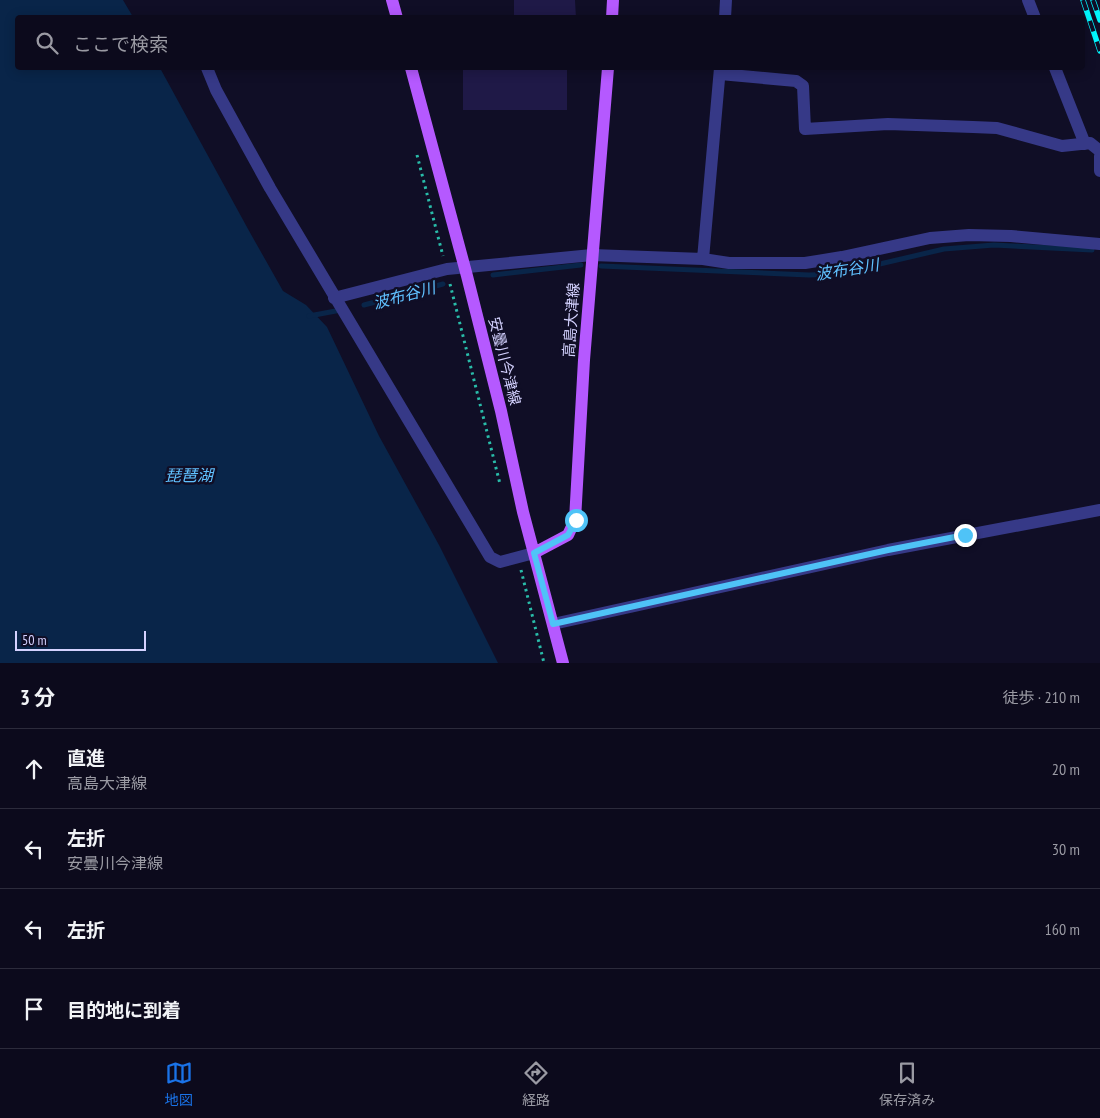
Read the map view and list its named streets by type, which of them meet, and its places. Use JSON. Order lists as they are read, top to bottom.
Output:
{
  "streets": {
    "main road": ["高島大津線", "安曇川今津線"]
  },
  "crossings": [
    ["高島大津線", "安曇川今津線"]
  ],
  "water": ["波布谷川", "琵琶湖"],
  "scale_bar": "50 m",
  "page": {
    "search": "ここで検索",
    "scale": "50 m",
    "heading": ["3 分", "徒歩 · 210 m"],
    "list": [
      ["直進", "高島大津線", "20 m"],
      ["左折", "安曇川今津線", "30 m"],
      ["左折", "160 m"],
      "目的地に到着"
    ],
    "nav": ["地図", "経路", "保存済み"]
  }
}
